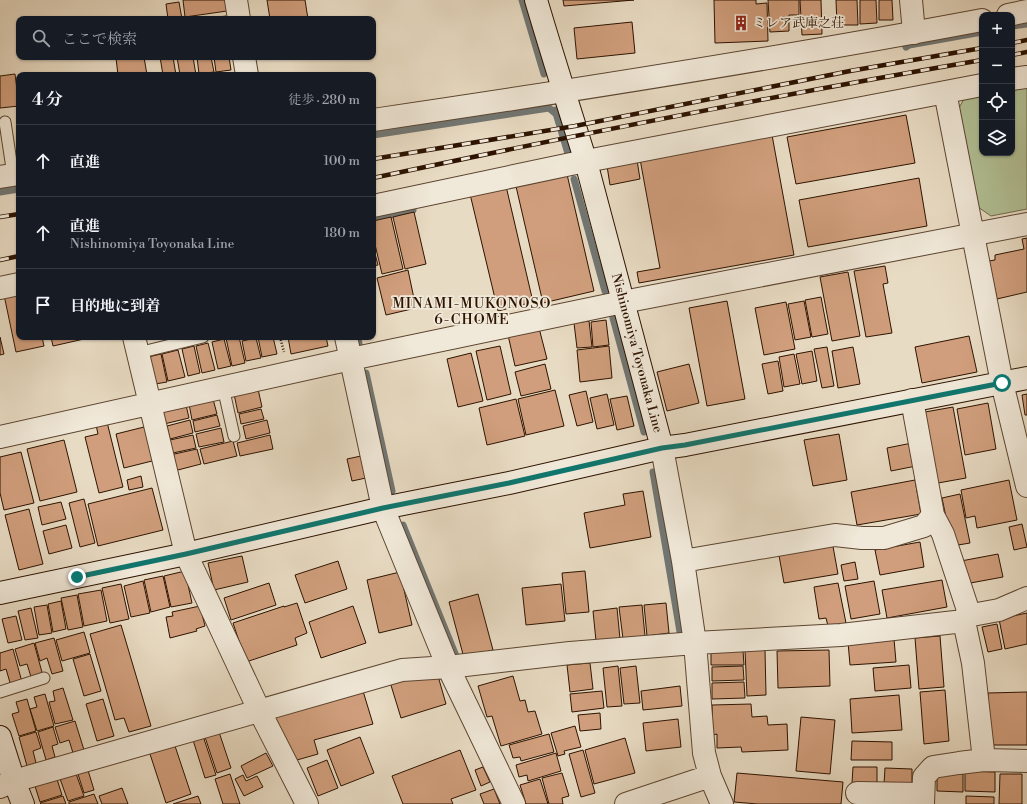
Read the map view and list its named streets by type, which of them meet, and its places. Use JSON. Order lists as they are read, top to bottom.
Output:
{
  "streets": {
    "street": ["Nishinomiya Toyonaka Line"]
  },
  "districts": ["MINAMI-MUKONOSO 6-CHOME"],
  "places": {
    "building": ["ミレア武庫之荘"]
  },
  "page": {
    "map_buttons": ["+", "−"],
    "search": "ここで検索",
    "heading": ["4 分", "徒歩 · 280 m"],
    "list": [
      ["直進", "100 m"],
      ["直進", "Nishinomiya Toyonaka Line", "180 m"],
      "目的地に到着"
    ]
  }
}
